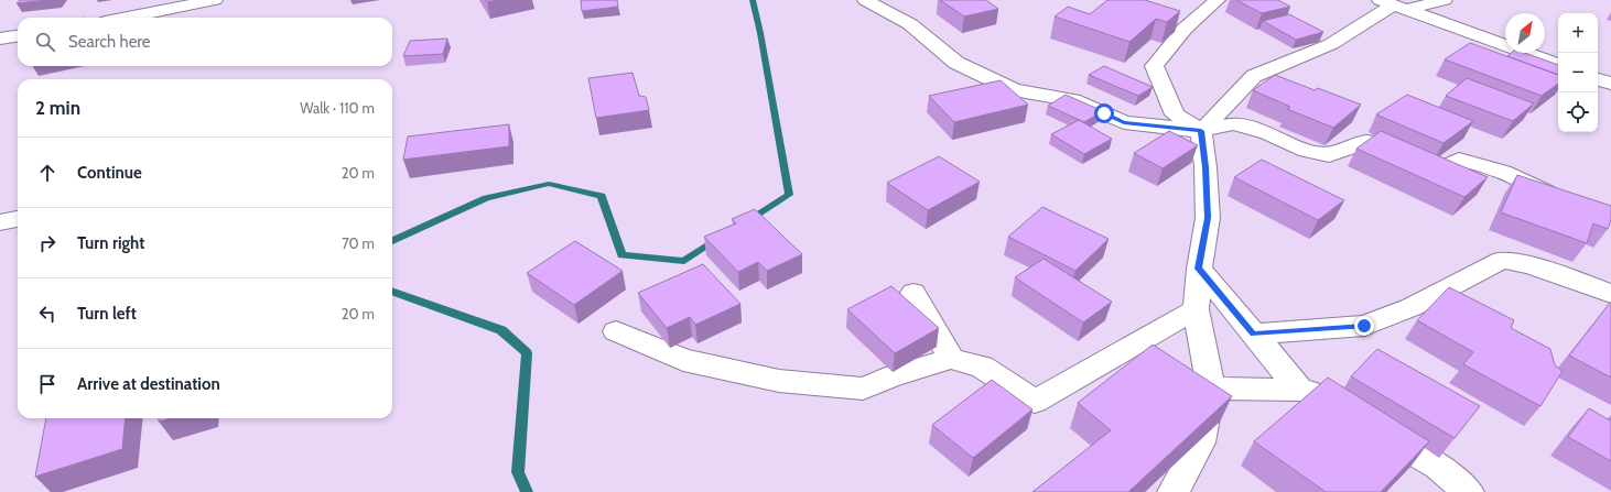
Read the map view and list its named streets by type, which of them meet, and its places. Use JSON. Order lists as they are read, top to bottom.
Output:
{
  "north": "top right",
  "page": {
    "map_buttons": ["+", "−"],
    "search": "Search here",
    "heading": ["2 min", "Walk · 110 m"],
    "list": [
      ["Continue", "20 m"],
      ["Turn right", "70 m"],
      ["Turn left", "20 m"],
      "Arrive at destination"
    ]
  }
}
